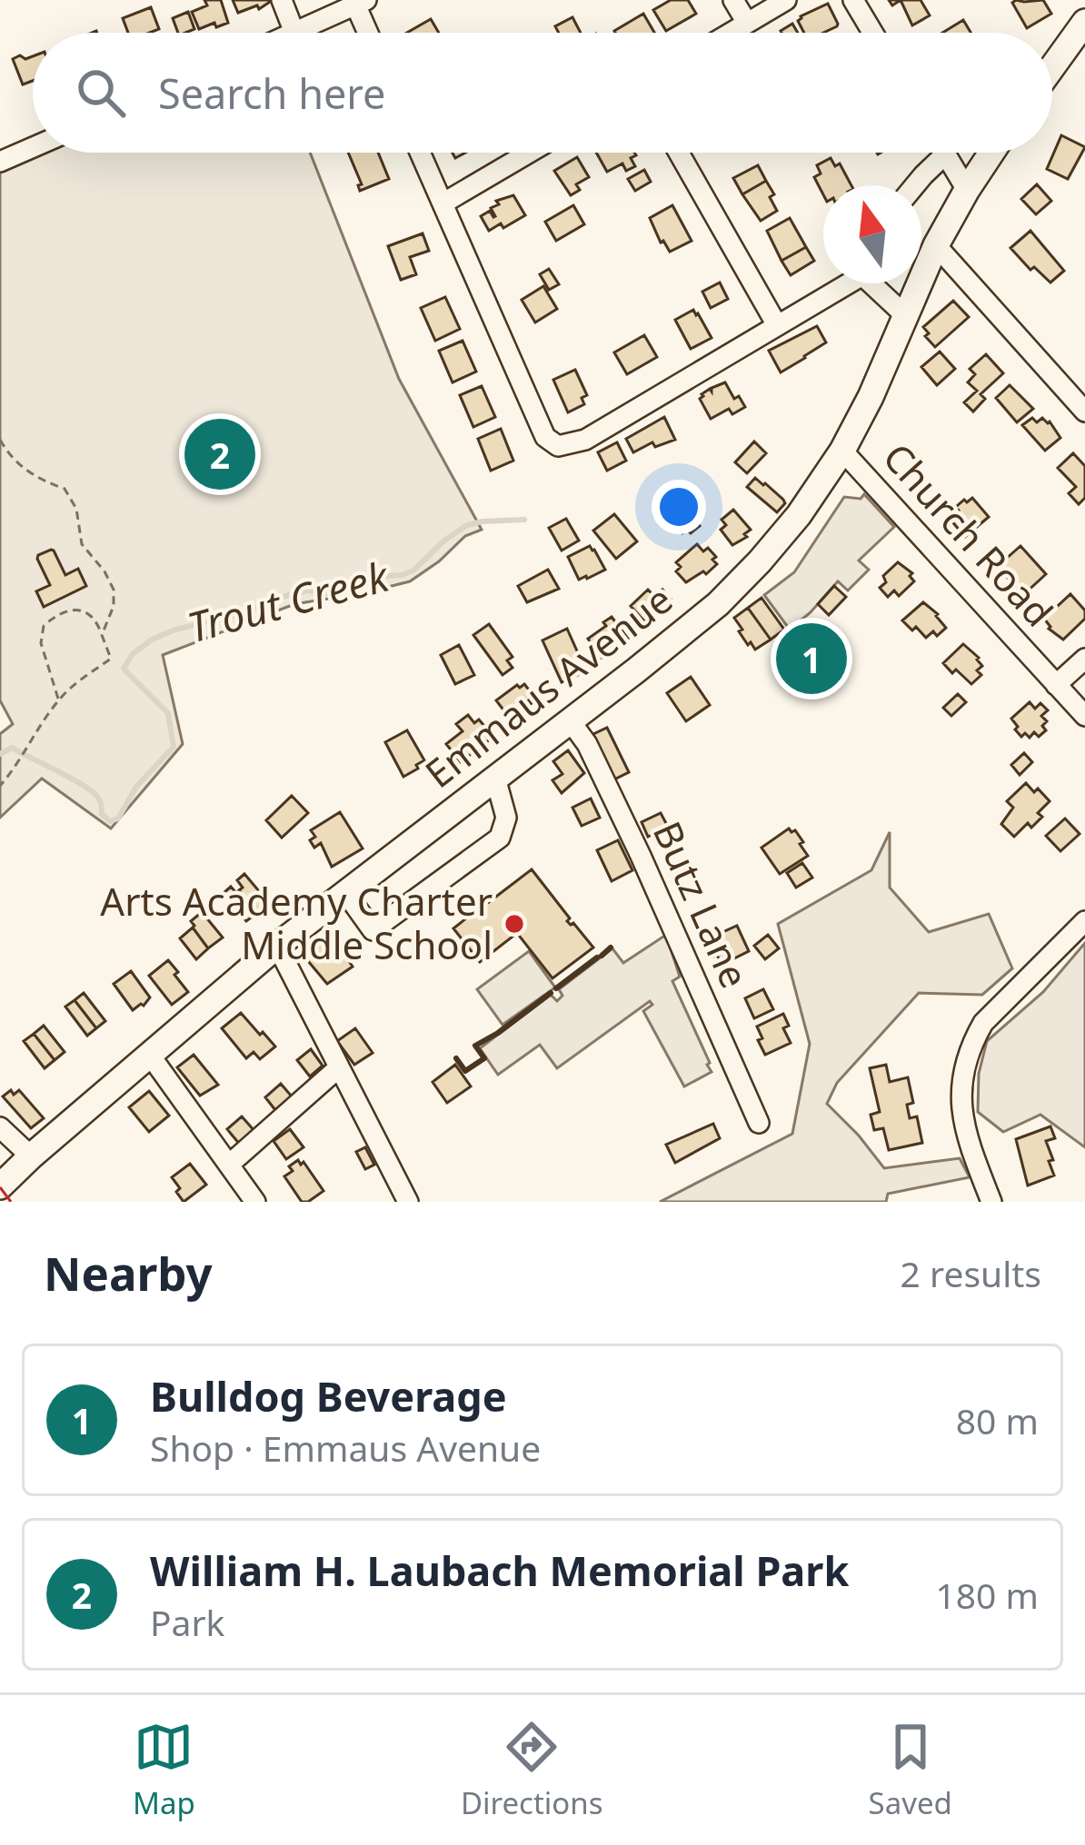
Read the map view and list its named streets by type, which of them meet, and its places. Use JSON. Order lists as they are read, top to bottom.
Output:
{
  "streets": {
    "main road": ["Emmaus Avenue"],
    "street": ["Church Road", "Butz Lane"]
  },
  "crossings": [
    ["Church Road", "Emmaus Avenue"],
    ["Emmaus Avenue", "Butz Lane"]
  ],
  "water": ["Trout Creek"],
  "places": ["Arts Academy Charter Middle School"],
  "north": "top",
  "page": {
    "search": "Search here",
    "pins": ["2", "1"],
    "heading": ["Nearby", "2 results"],
    "list": [
      {
        "mark": "1",
        "name": "Bulldog Beverage",
        "note": "Shop · Emmaus Avenue",
        "value": "80 m"
      },
      {
        "mark": "2",
        "name": "William H. Laubach Memorial Park",
        "note": "Park",
        "value": "180 m"
      }
    ],
    "nav": ["Map", "Directions", "Saved"]
  }
}
